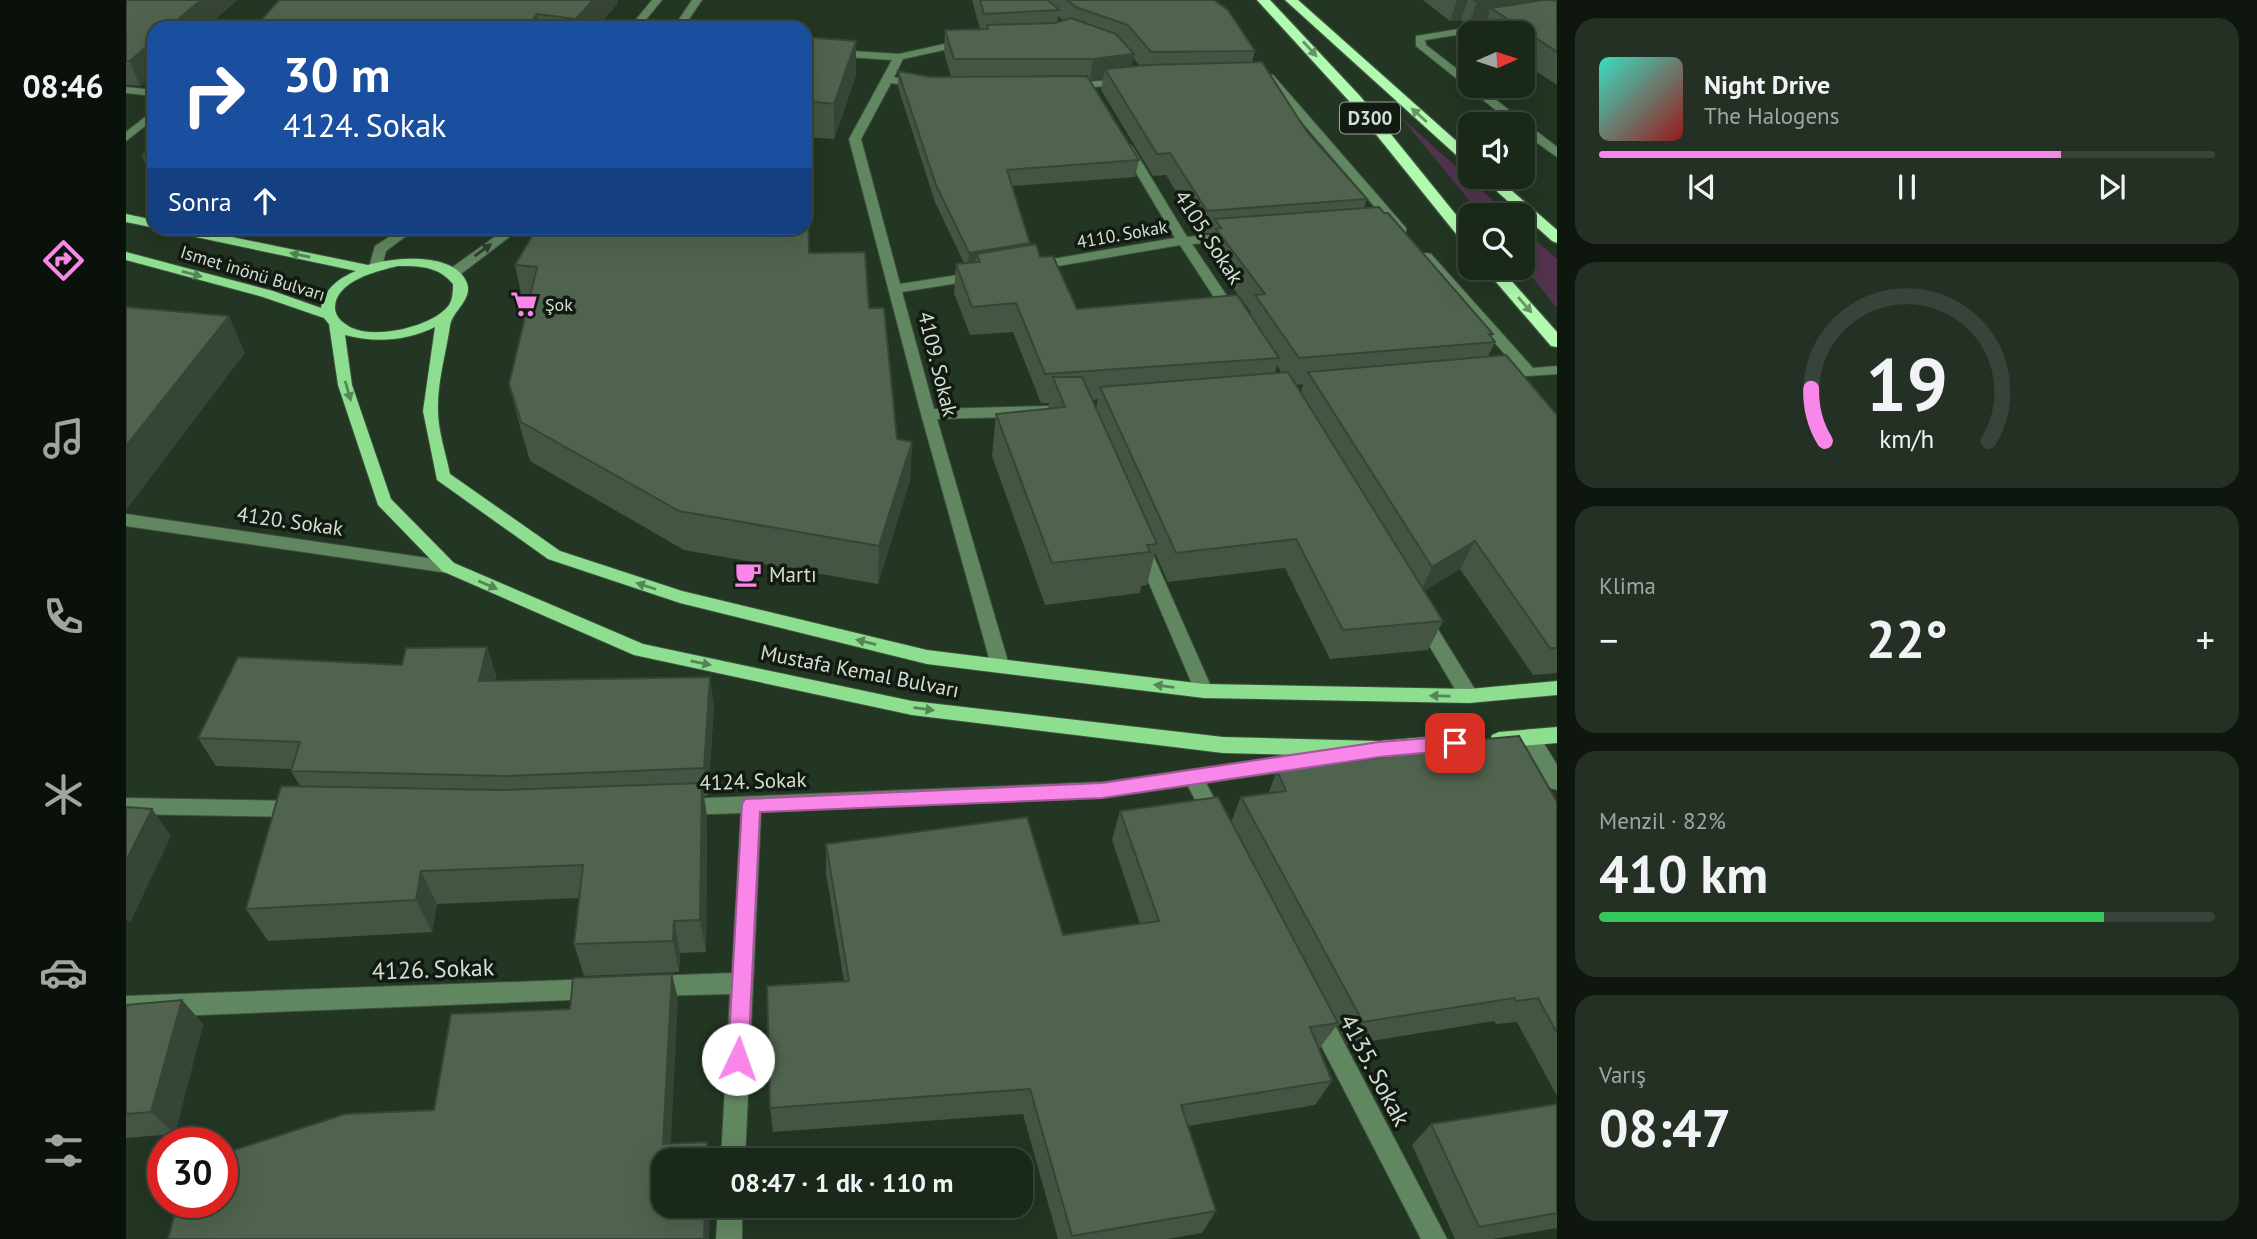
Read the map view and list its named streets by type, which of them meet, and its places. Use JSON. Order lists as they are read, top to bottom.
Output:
{
  "streets": {
    "highway": ["D300"],
    "main road": ["Ismet inönü Bulvarı", "Mustafa Kemal Bulvarı"],
    "street": [
      "4110. Sokak",
      "4105. Sokak",
      "4109. Sokak",
      "4120. Sokak",
      "4124. Sokak",
      "4126. Sokak",
      "4135. Sokak"
    ]
  },
  "crossings": [
    ["4110. Sokak", "4105. Sokak"],
    ["Ismet inönü Bulvarı", "Mustafa Kemal Bulvarı"],
    ["4109. Sokak", "Mustafa Kemal Bulvarı"],
    ["4120. Sokak", "Mustafa Kemal Bulvarı"],
    ["Mustafa Kemal Bulvarı", "4124. Sokak"]
  ],
  "places": {
    "supermarket": ["Şok"],
    "cafe": ["Martı"]
  },
  "north": "right",
  "page": {
    "tabs": "08:46",
    "turn": ["30 m", "4124. Sokak"],
    "song": ["Night Drive", "The Halogens"],
    "then": "Sonra",
    "tile": [
      "Klima",
      ["Menzil · 82%", "410 km"],
      ["Varış", "08:47"]
    ],
    "heat": ["−", "22°", "+"],
    "limit": "30",
    "trip": "08:47 · 1 dk · 110 m",
    "gauge": ["19", "km/h"]
  }
}
